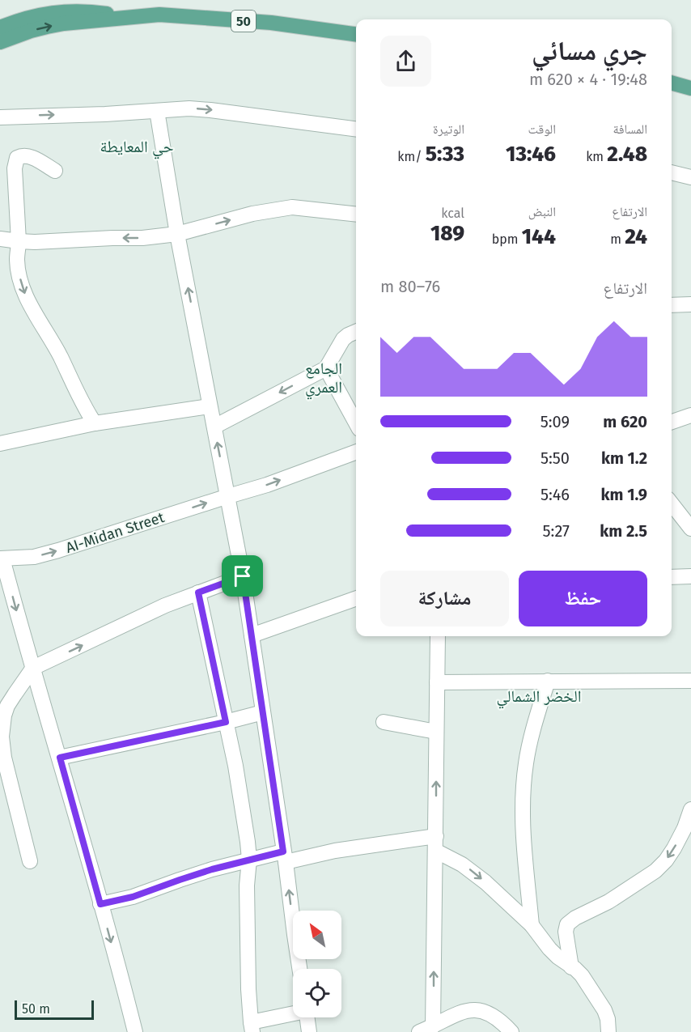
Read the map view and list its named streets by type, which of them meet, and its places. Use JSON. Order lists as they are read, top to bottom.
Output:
{
  "streets": {
    "main road": ["50"],
    "street": ["AI-Midan Street"]
  },
  "districts": ["حي المعايطة", "الجامع العمري", "الخضر الشمالي"],
  "scale_bar": "50 m",
  "north": "top left",
  "page": {
    "heading": ["جري مسائي", "19:48 · 4 × 620 m"],
    "stats": [
      ["المسافة", "2.48 km"],
      ["الوقت", "13:46"],
      ["الوتيرة", "5:33 /km"],
      ["الارتفاع", "24 m"],
      ["النبض", "144 bpm"],
      ["kcal", "189"]
    ],
    "chart": ["الارتفاع", "76–80 m"],
    "list": [
      {
        "name": "620 m",
        "note": "5:09"
      },
      {
        "name": "1.2 km",
        "note": "5:50"
      },
      {
        "name": "1.9 km",
        "note": "5:46"
      },
      {
        "name": "2.5 km",
        "note": "5:27"
      }
    ],
    "buttons": ["حفظ", "مشاركة"],
    "scale": "50 m"
  }
}
